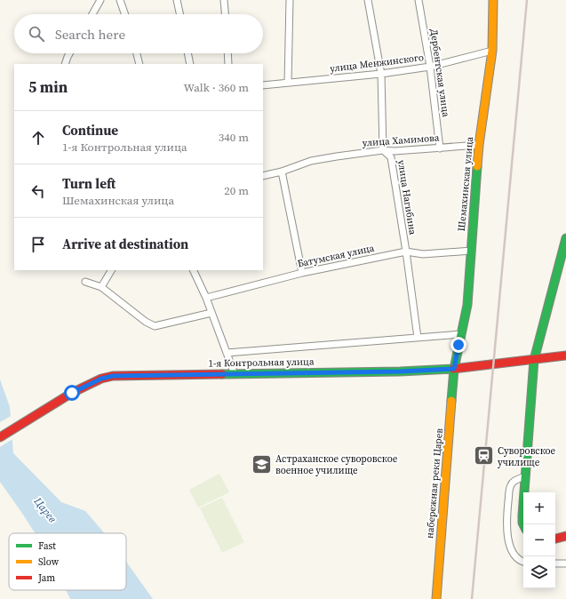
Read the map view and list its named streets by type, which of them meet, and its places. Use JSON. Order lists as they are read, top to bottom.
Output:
{
  "streets": {
    "main road": ["Шемахинская улица", "1-я Контрольная улица", "набережная реки Царев"],
    "street": [
      "улица Менжинского",
      "Дербентская улица",
      "улица Хамимова",
      "улица Нагибина",
      "Батумская улица"
    ]
  },
  "crossings": [
    ["улица Менжинского", "Дербентская улица"],
    ["улица Менжинского", "Шемахинская улица"],
    ["Дербентская улица", "улица Хамимова"],
    ["улица Хамимова", "Шемахинская улица"],
    ["улица Хамимова", "улица Нагибина"],
    ["Шемахинская улица", "Батумская улица"],
    ["Шемахинская улица", "1-я Контрольная улица"],
    ["Шемахинская улица", "набережная реки Царев"],
    ["улица Нагибина", "Батумская улица"],
    ["1-я Контрольная улица", "набережная реки Царев"]
  ],
  "water": ["Царев"],
  "places": {
    "station": ["Суворовское училище"],
    "school or university": ["Астраханское суворовское военное училище"]
  },
  "legend": ["Fast", "Slow", "Jam"],
  "page": {
    "search": "Search here",
    "heading": ["5 min", "Walk · 360 m"],
    "list": [
      ["Continue", "1-я Контрольная улица", "340 m"],
      ["Turn left", "Шемахинская улица", "20 m"],
      "Arrive at destination"
    ],
    "map_buttons": ["+", "−"]
  }
}
